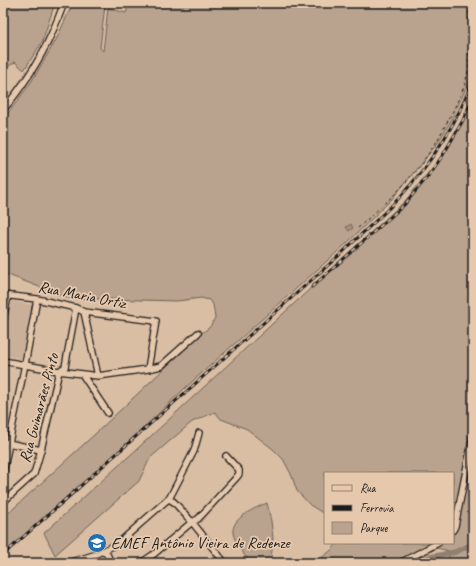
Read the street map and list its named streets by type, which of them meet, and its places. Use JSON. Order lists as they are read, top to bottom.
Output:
{
  "streets": {
    "street": ["Rua Maria Ortiz", "Rua Guimarães Pinto"]
  },
  "crossings": [
    ["Rua Maria Ortiz", "Rua Guimarães Pinto"]
  ],
  "places": {
    "school or university": ["EMEF Antônio Vieira de Redenze"]
  },
  "legend": ["Rua", "Ferrovia", "Parque"]
}
